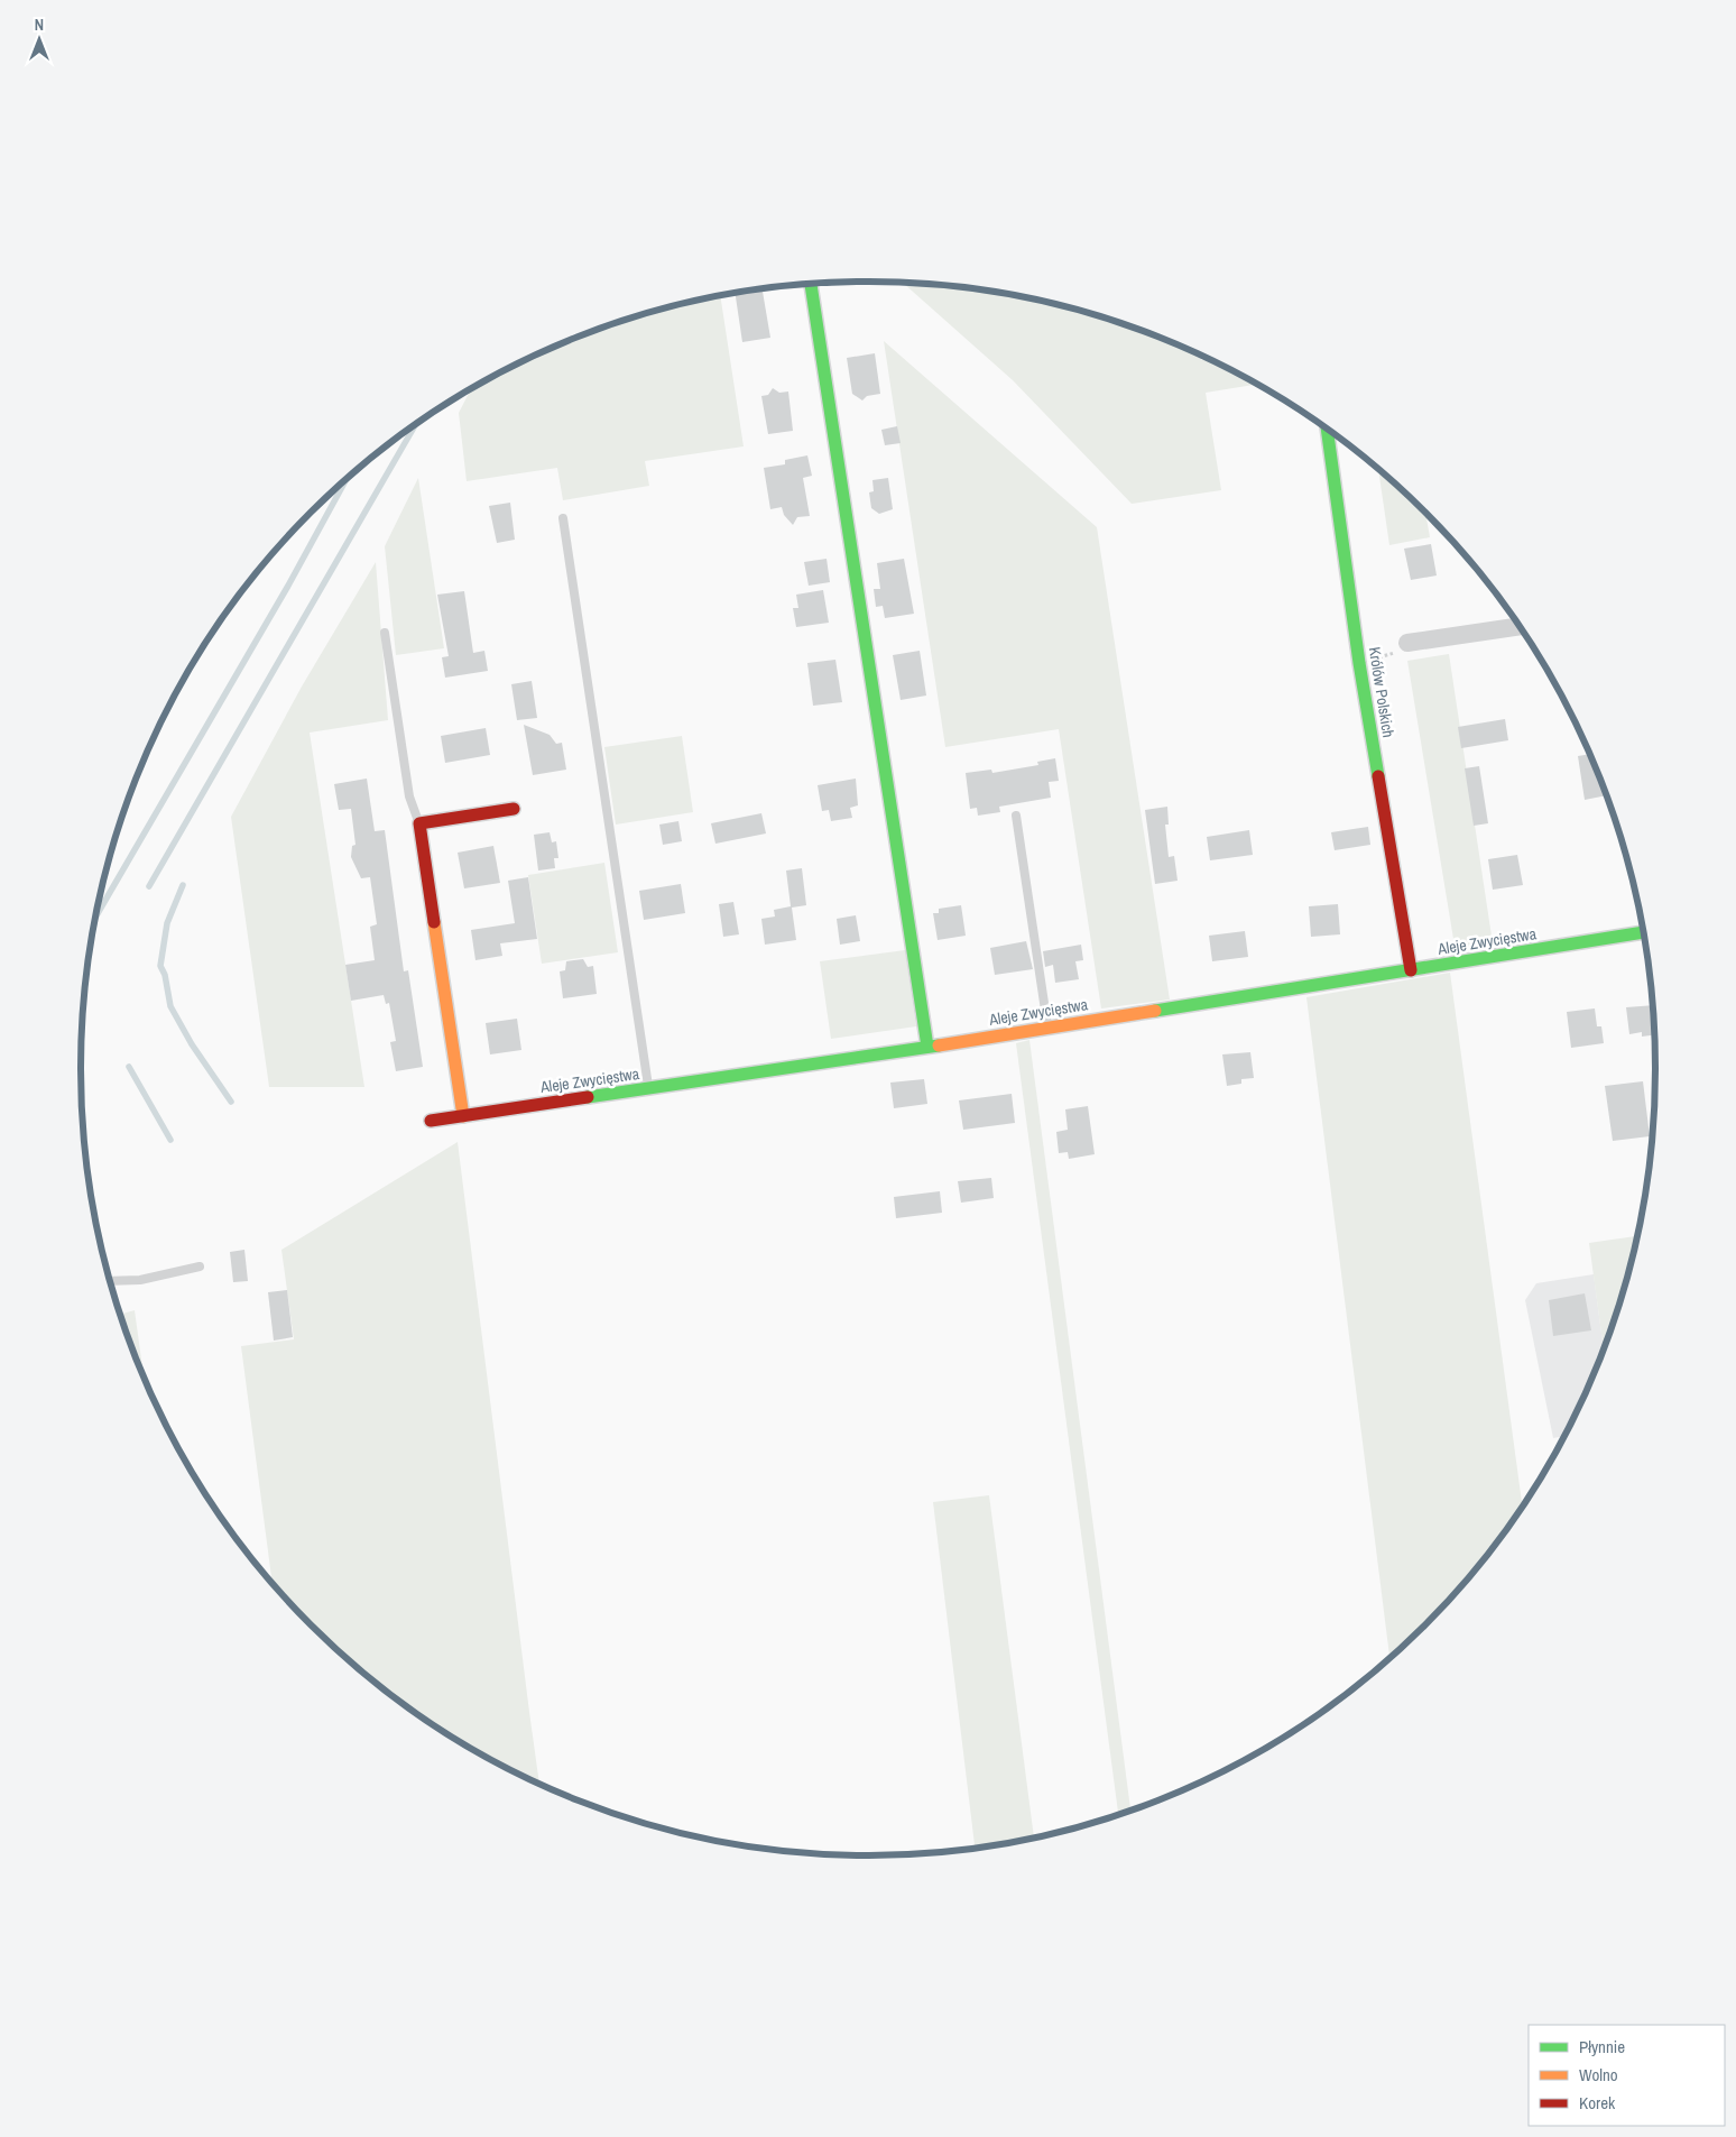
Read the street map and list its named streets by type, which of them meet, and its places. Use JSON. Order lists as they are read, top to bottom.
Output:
{
  "streets": {
    "street": ["Królów Polskich", "Aleje Zwycięstwa"]
  },
  "crossings": [
    ["Królów Polskich", "Aleje Zwycięstwa"]
  ],
  "legend": ["Płynnie", "Wolno", "Korek"],
  "north": "top"
}
